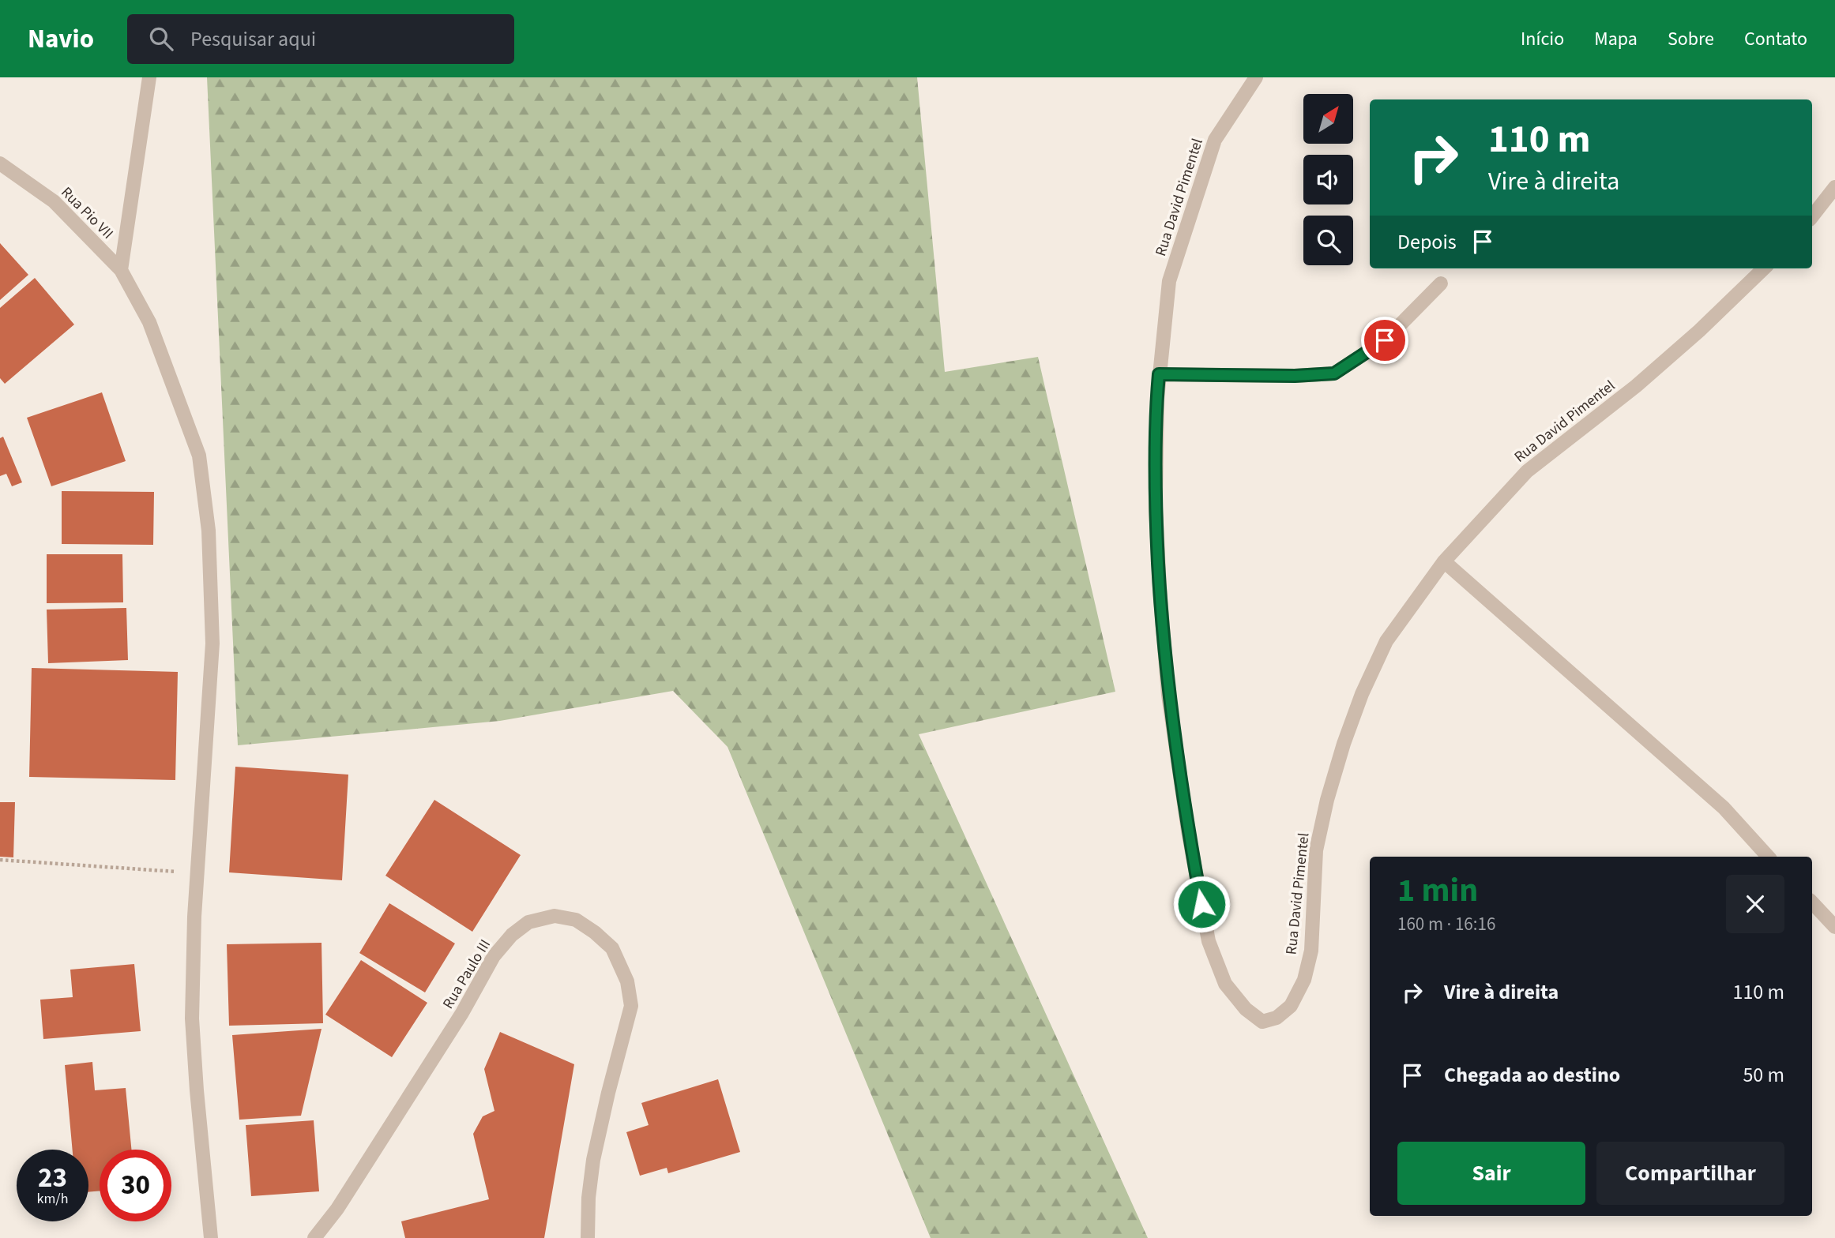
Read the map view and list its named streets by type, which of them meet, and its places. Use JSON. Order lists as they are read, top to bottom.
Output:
{
  "streets": {
    "street": ["Rua David Pimentel", "Rua Pio VII", "Rua Paulo III"]
  },
  "north": "top right",
  "page": {
    "header": "Navio",
    "search": "Pesquisar aqui",
    "nav": [
      "Início",
      "Mapa",
      "Sobre",
      "Contato"
    ],
    "turn": ["110 m", "Vire à direita"],
    "then": "Depois",
    "heading": ["1 min", "160 m · 16:16"],
    "list": [
      {
        "name": "Vire à direita",
        "value": "110 m"
      },
      {
        "name": "Chegada ao destino",
        "value": "50 m"
      }
    ],
    "buttons": ["Sair", "Compartilhar"],
    "speed": "23 km/h",
    "limit": "30"
  }
}
